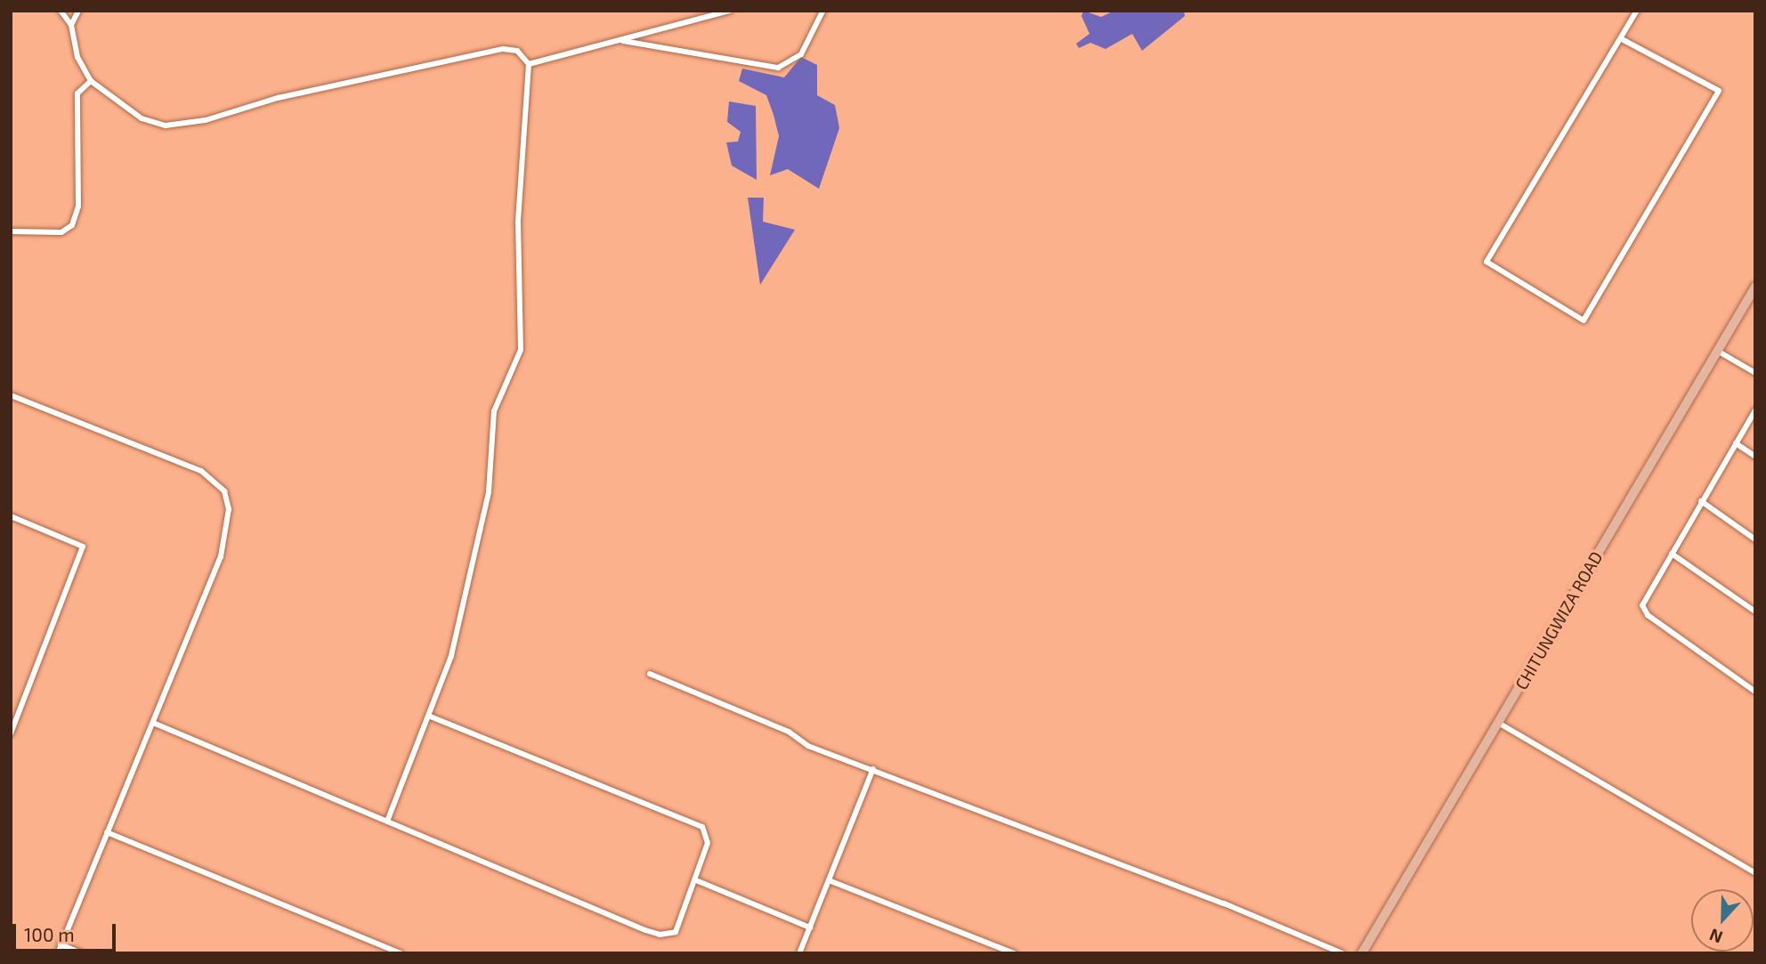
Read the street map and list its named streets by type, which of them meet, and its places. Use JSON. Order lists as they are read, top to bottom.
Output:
{
  "streets": {
    "main road": ["CHITUNGWIZA ROAD"]
  },
  "scale_bar": "100 m",
  "north": "bottom"
}
